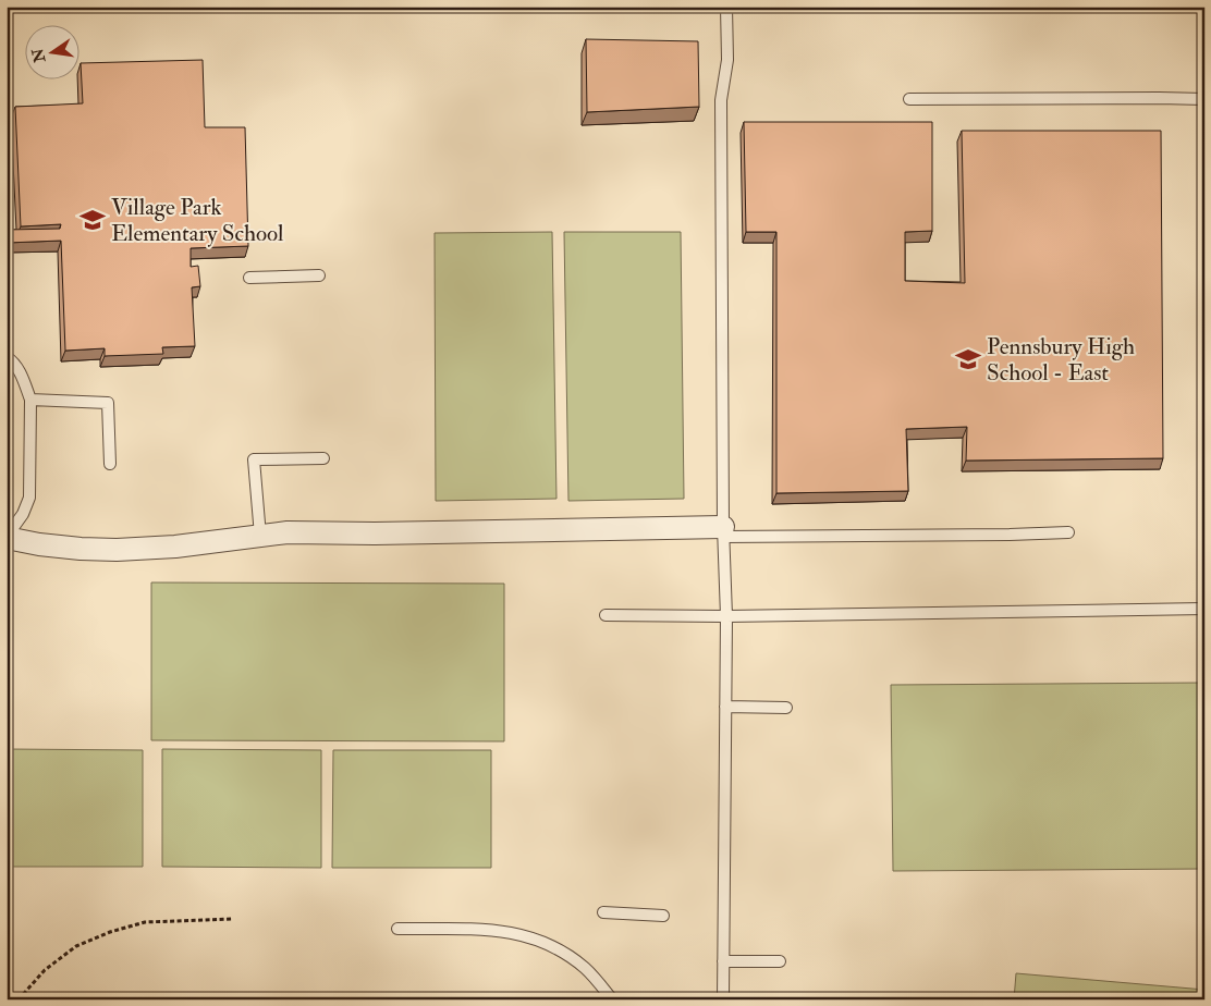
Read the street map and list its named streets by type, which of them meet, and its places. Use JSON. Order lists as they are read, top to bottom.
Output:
{
  "places": {
    "school or university": ["Village Park Elementary School", "Pennsbury High School - East"]
  },
  "north": "left"
}
